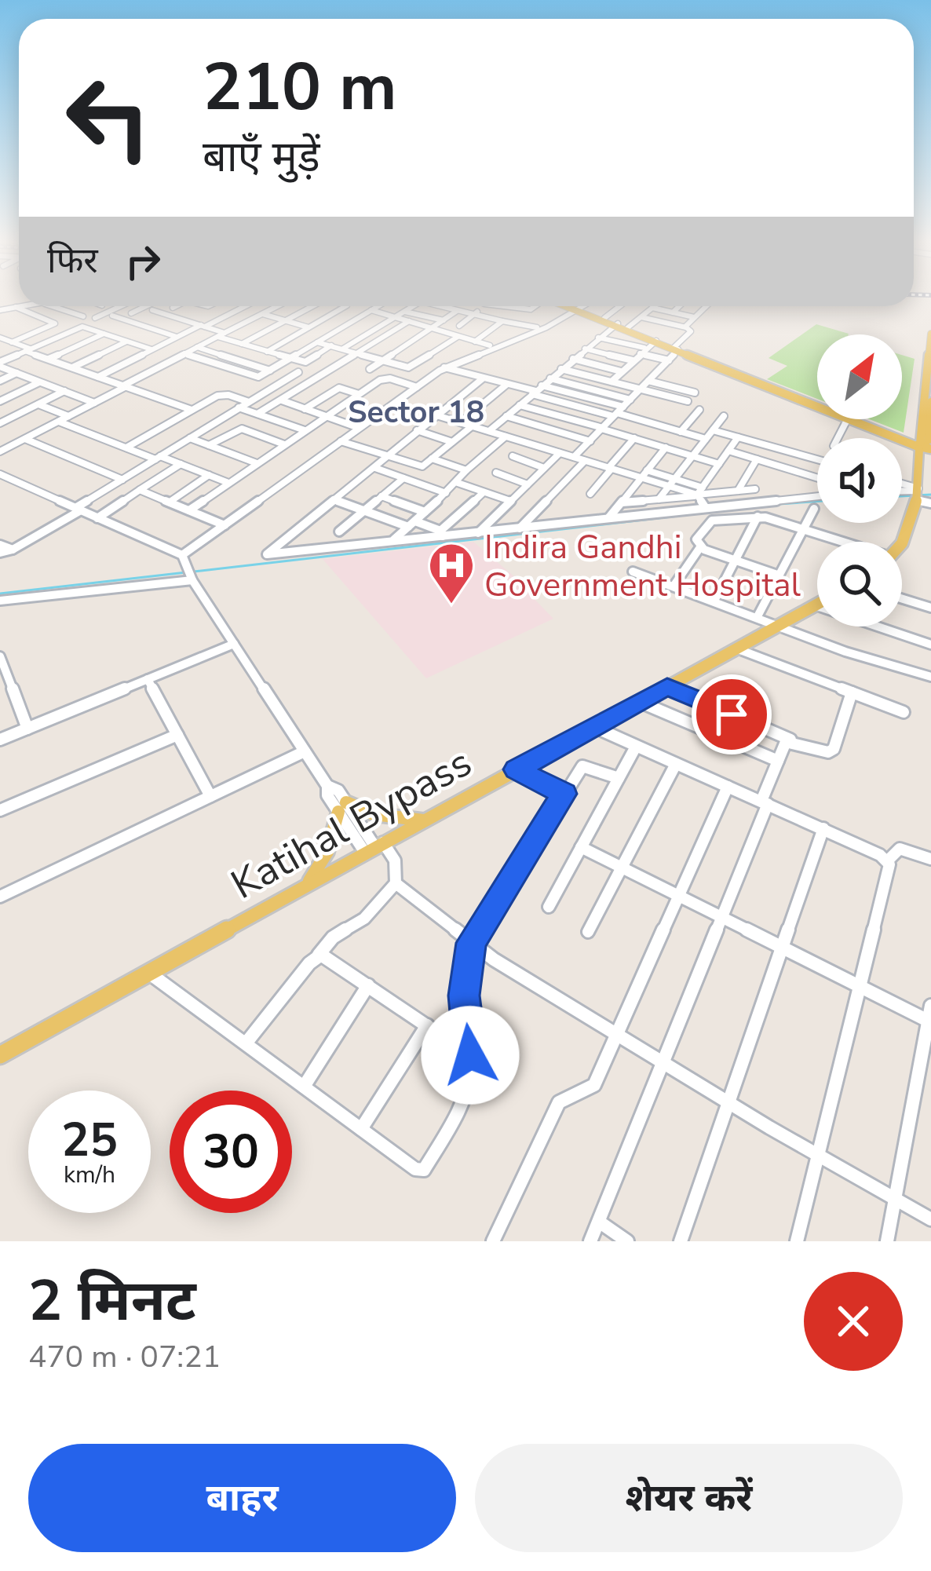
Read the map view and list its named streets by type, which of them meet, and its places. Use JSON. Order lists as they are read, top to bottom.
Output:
{
  "streets": {
    "main road": ["Katihal Bypass"]
  },
  "districts": ["Sector 18"],
  "places": {
    "hospital": ["Indira Gandhi Government Hospital"]
  },
  "north": "top right",
  "page": {
    "turn": ["210 m", "बाएँ मुड़ें"],
    "then": "फिर",
    "speed": "25 km/h",
    "limit": "30",
    "heading": ["2 मिनट", "470 m · 07:21"],
    "buttons": ["बाहर", "शेयर करें"]
  }
}
